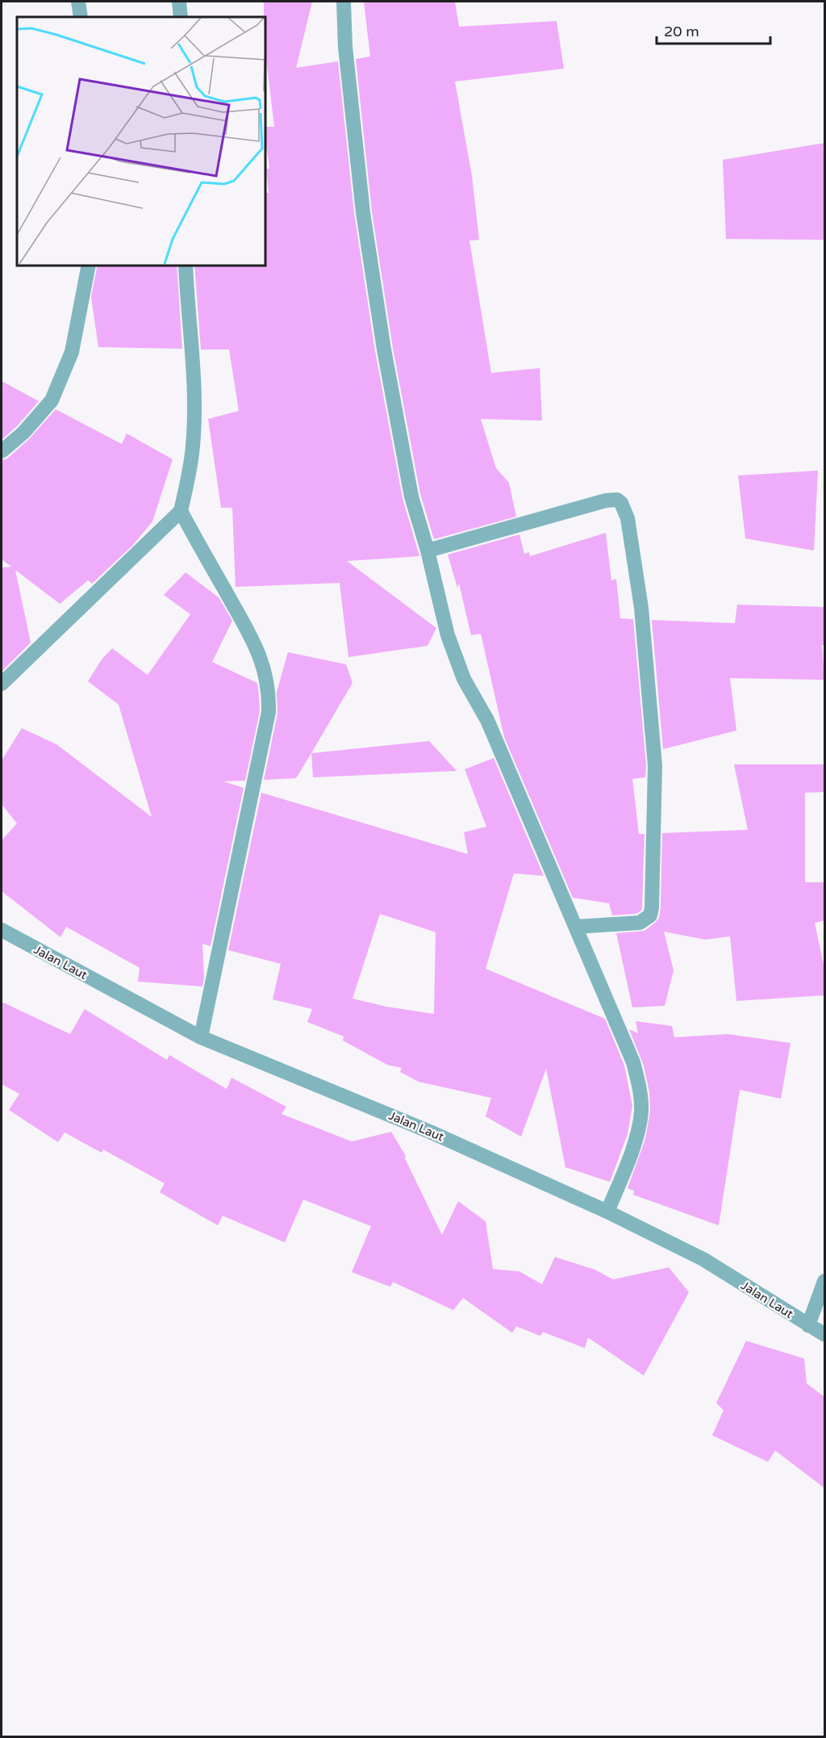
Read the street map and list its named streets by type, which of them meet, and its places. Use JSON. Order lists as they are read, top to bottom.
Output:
{
  "streets": {
    "street": ["Jalan Laut"]
  },
  "scale_bar": "20 m"
}
